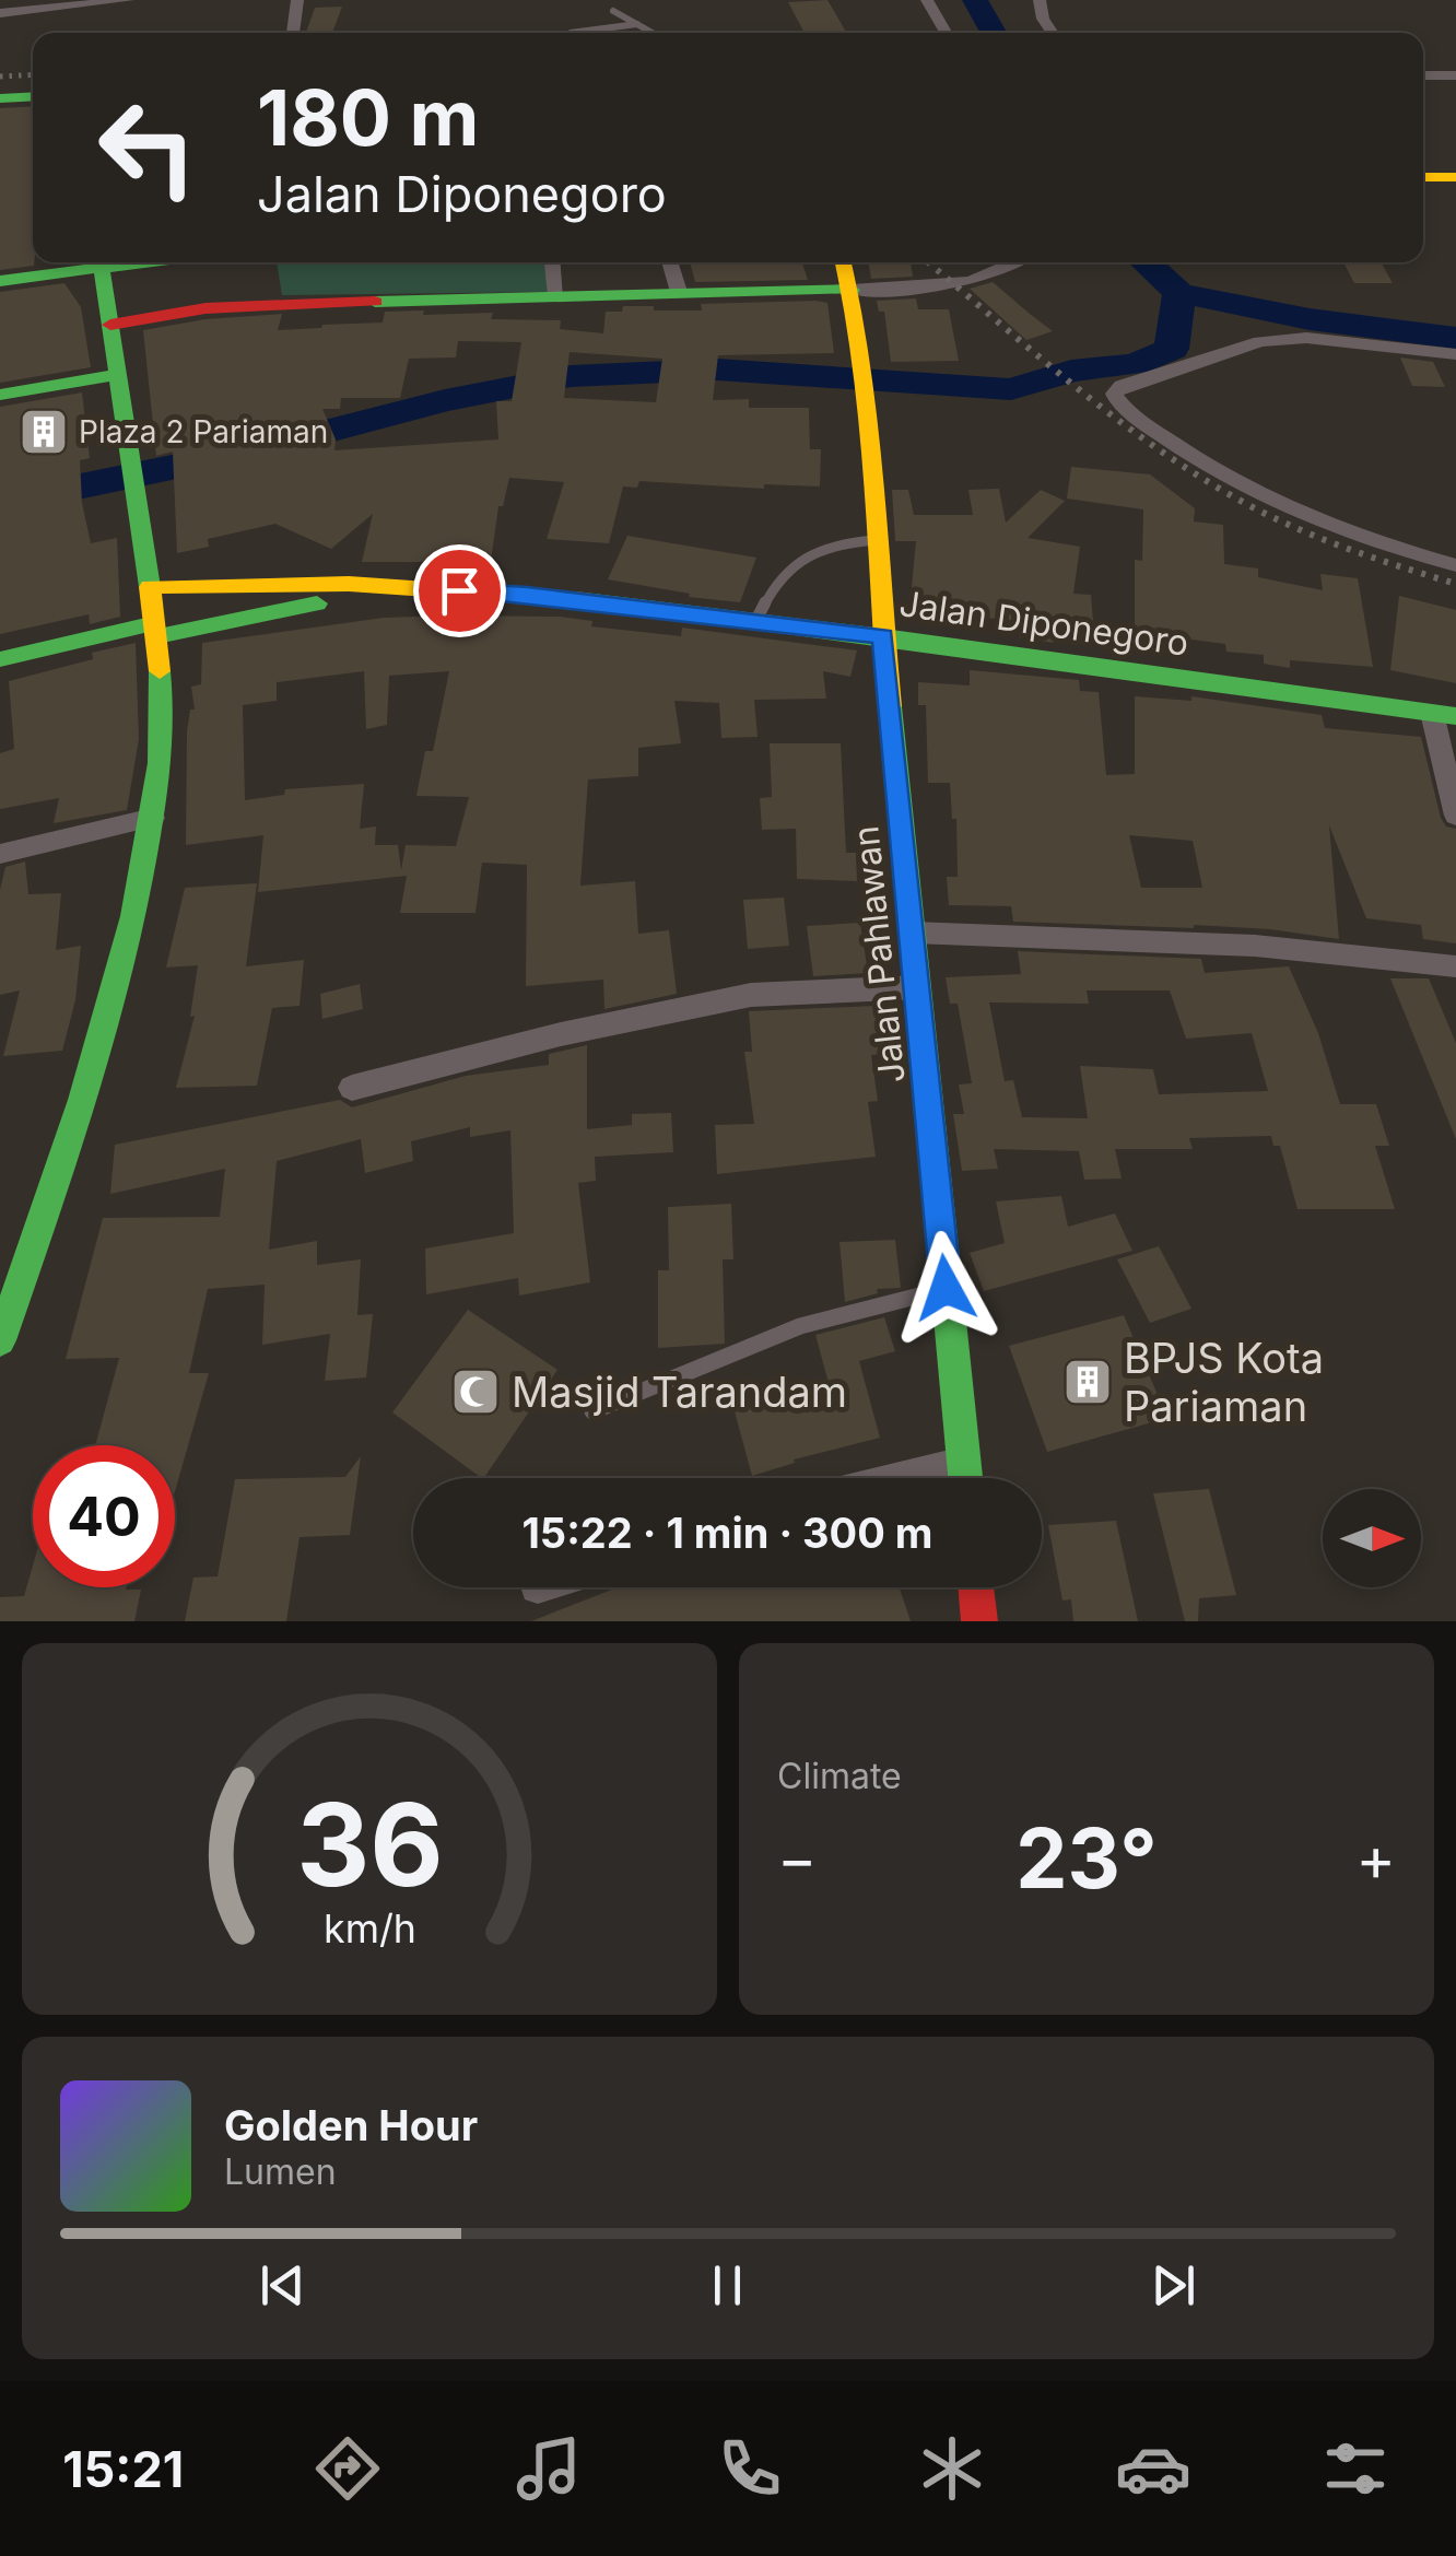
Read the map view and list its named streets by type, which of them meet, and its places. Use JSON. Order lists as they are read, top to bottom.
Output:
{
  "streets": {
    "main road": ["Jalan Diponegoro", "Jalan Pahlawan"]
  },
  "crossings": [
    ["Jalan Diponegoro", "Jalan Pahlawan"]
  ],
  "places": {
    "building": ["Plaza 2 Pariaman", "BPJS Kota Pariaman"],
    "mosque": ["Masjid Tarandam"]
  },
  "north": "right",
  "page": {
    "turn": ["180 m", "Jalan Diponegoro"],
    "limit": "40",
    "trip": "15:22 · 1 min · 300 m",
    "tile": "Climate",
    "heat": ["−", "23°", "+"],
    "song": ["Golden Hour", "Lumen"],
    "tabs": "15:21",
    "gauge": ["36", "km/h"]
  }
}
